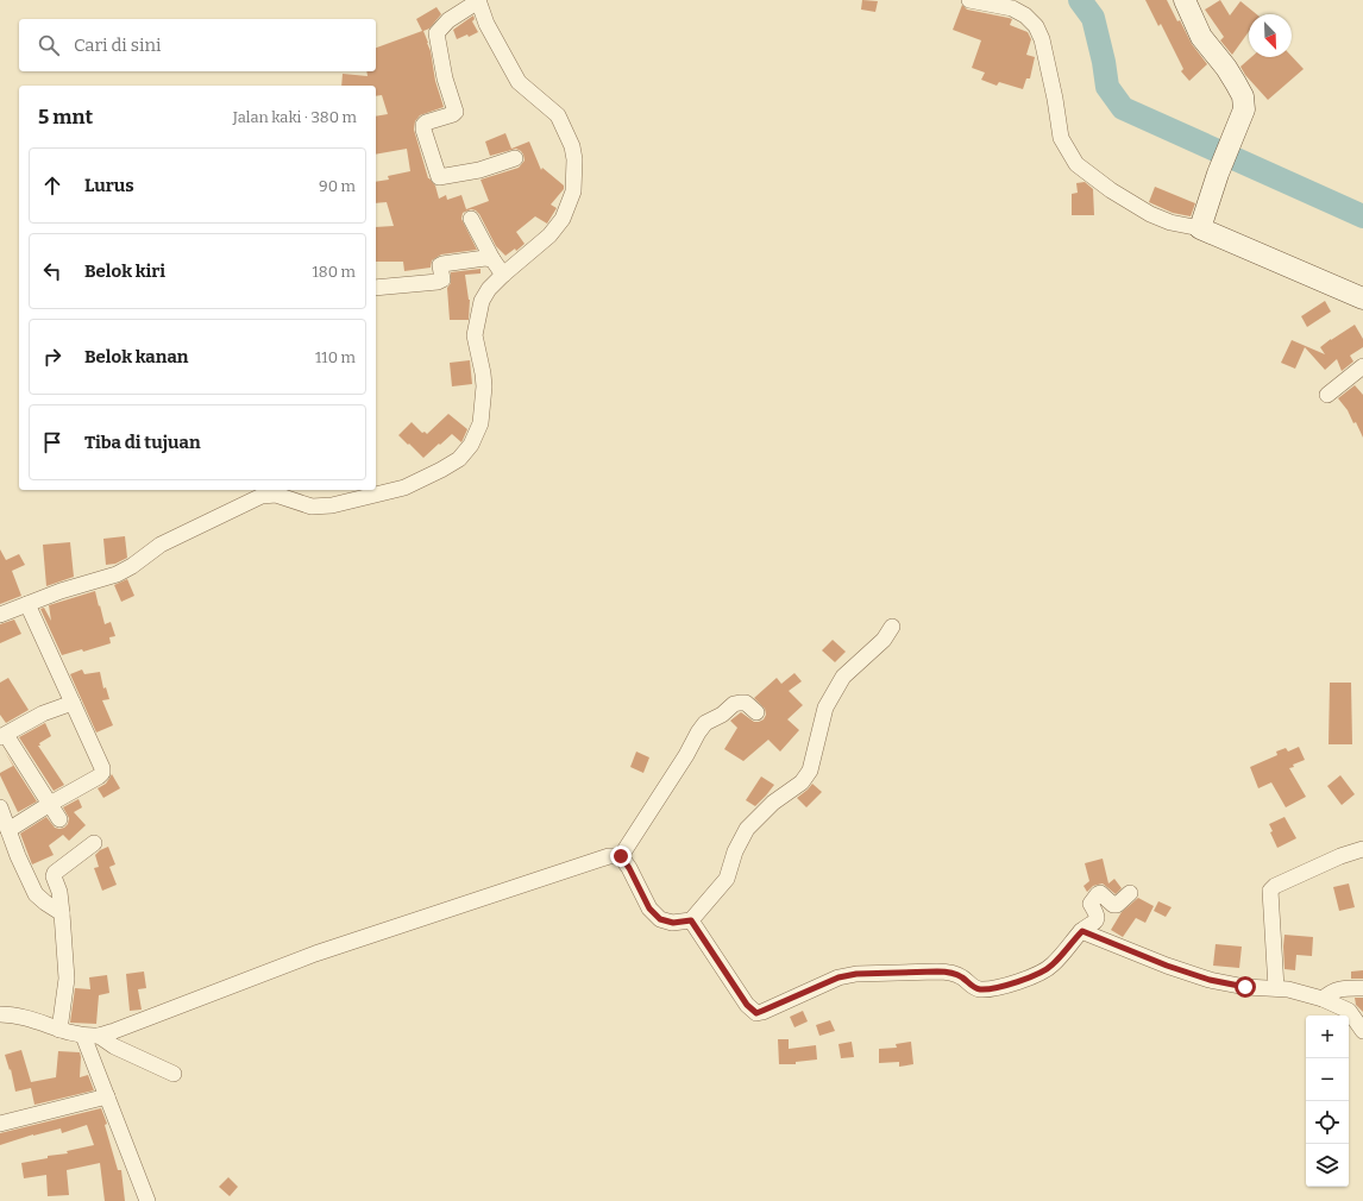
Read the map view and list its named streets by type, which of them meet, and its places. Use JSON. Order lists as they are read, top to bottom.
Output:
{
  "north": "bottom right",
  "page": {
    "search": "Cari di sini",
    "heading": ["5 mnt", "Jalan kaki · 380 m"],
    "list": [
      ["Lurus", "90 m"],
      ["Belok kiri", "180 m"],
      ["Belok kanan", "110 m"],
      "Tiba di tujuan"
    ],
    "map_buttons": ["+", "−"]
  }
}
